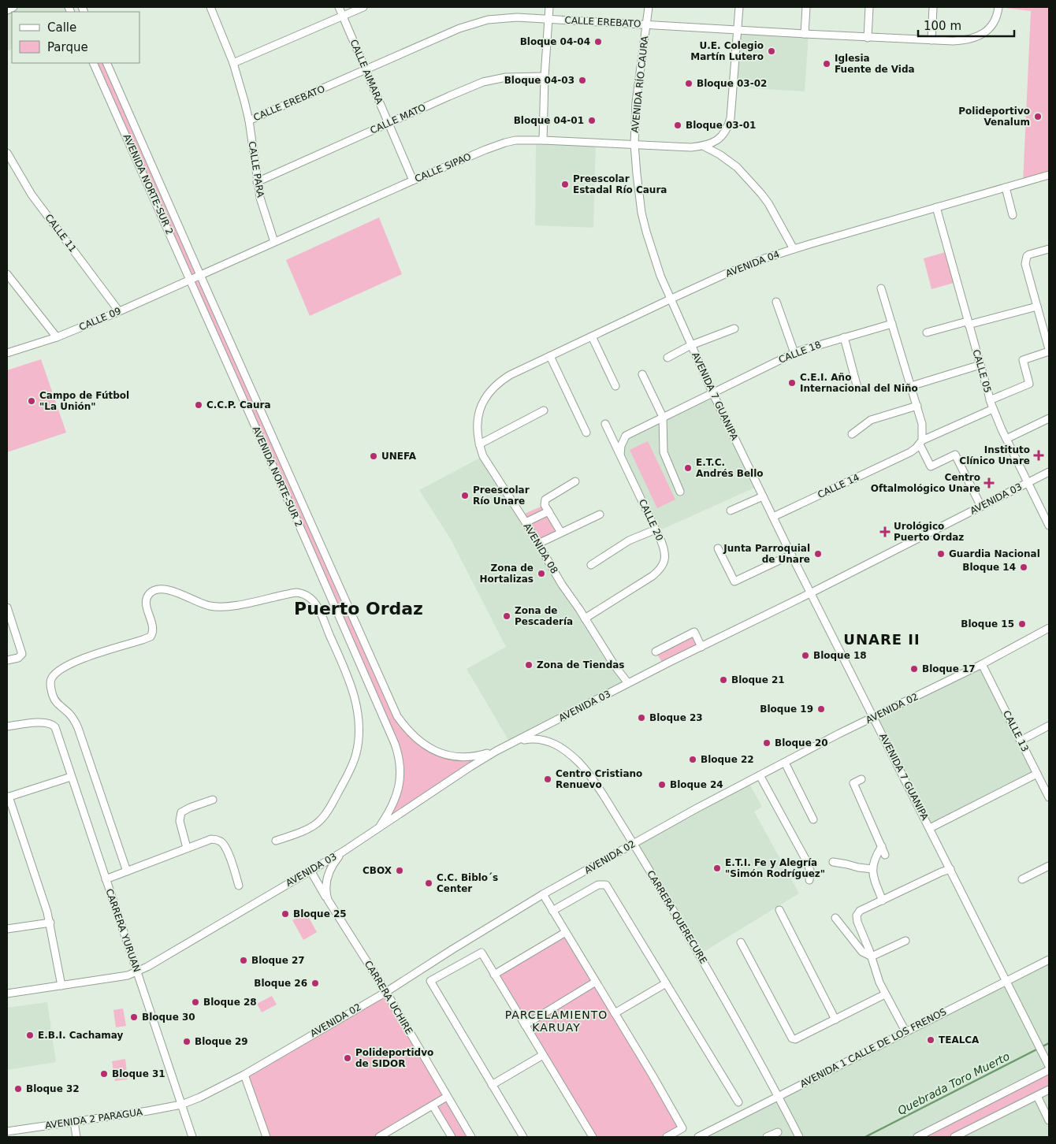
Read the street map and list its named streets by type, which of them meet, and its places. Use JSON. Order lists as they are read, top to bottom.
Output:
{
  "streets": {
    "street": [
      "CALLE EREBATO",
      "CALLE AIMARA",
      "AVENIDA RÍO CAURA",
      "CALLE MATO",
      "CALLE SIPAO",
      "CALLE PARA",
      "AVENIDA NORTE-SUR 2",
      "CALLE 11",
      "AVENIDA 04",
      "CALLE 09",
      "CALLE 18",
      "CALLE 05",
      "AVENIDA 7 GUANIPA",
      "CALLE 14",
      "AVENIDA 03",
      "CALLE 20",
      "AVENIDA 08",
      "AVENIDA 02",
      "CALLE 13",
      "CARRERA QUERECURE",
      "CARRERA YURUAN",
      "CARRERA UCHIRE",
      "AVENIDA 1 CALLE DE LOS FRENOS",
      "AVENIDA 2 PARAGUA"
    ]
  },
  "crossings": [
    ["CALLE EREBATO", "CALLE AIMARA"],
    ["CALLE EREBATO", "AVENIDA RÍO CAURA"],
    ["CALLE EREBATO", "CALLE SIPAO"],
    ["CALLE EREBATO", "CALLE PARA"],
    ["CALLE AIMARA", "CALLE MATO"],
    ["CALLE AIMARA", "CALLE SIPAO"],
    ["AVENIDA RÍO CAURA", "CALLE SIPAO"],
    ["AVENIDA RÍO CAURA", "AVENIDA 04"],
    ["AVENIDA RÍO CAURA", "AVENIDA 7 GUANIPA"],
    ["CALLE MATO", "CALLE PARA"],
    ["CALLE SIPAO", "CALLE PARA"],
    ["CALLE SIPAO", "AVENIDA NORTE-SUR 2"],
    ["CALLE SIPAO", "CALLE 09"],
    ["AVENIDA NORTE-SUR 2", "CALLE 09"],
    ["AVENIDA NORTE-SUR 2", "AVENIDA 03"],
    ["CALLE 11", "CALLE 09"],
    ["AVENIDA 04", "CALLE 05"],
    ["AVENIDA 04", "AVENIDA 7 GUANIPA"],
    ["AVENIDA 04", "AVENIDA 08"],
    ["CALLE 18", "AVENIDA 7 GUANIPA"],
    ["CALLE 05", "CALLE 14"],
    ["CALLE 05", "AVENIDA 03"],
    ["AVENIDA 7 GUANIPA", "CALLE 14"],
    ["AVENIDA 7 GUANIPA", "AVENIDA 03"],
    ["AVENIDA 7 GUANIPA", "AVENIDA 02"],
    ["AVENIDA 7 GUANIPA", "AVENIDA 1 CALLE DE LOS FRENOS"],
    ["AVENIDA 03", "AVENIDA 08"],
    ["AVENIDA 03", "CARRERA QUERECURE"],
    ["AVENIDA 03", "CARRERA YURUAN"],
    ["AVENIDA 03", "CARRERA UCHIRE"],
    ["CALLE 20", "AVENIDA 08"],
    ["AVENIDA 02", "CALLE 13"],
    ["AVENIDA 02", "CARRERA QUERECURE"],
    ["AVENIDA 02", "CARRERA YURUAN"],
    ["AVENIDA 02", "CARRERA UCHIRE"],
    ["AVENIDA 02", "AVENIDA 2 PARAGUA"],
    ["CARRERA QUERECURE", "AVENIDA 1 CALLE DE LOS FRENOS"],
    ["CARRERA YURUAN", "AVENIDA 2 PARAGUA"]
  ],
  "districts": ["Puerto Ordaz", "UNARE II", "PARCELAMIENTO KARUAY"],
  "water": ["Quebrada Toro Muerto"],
  "places": {
    "other": [
      "Bloque 04-04",
      "U.E. Colegio Martín Lutero",
      "Iglesia Fuente de Vida",
      "Bloque 04-03",
      "Bloque 03-02",
      "Polideportivo Venalum",
      "Bloque 04-01",
      "Bloque 03-01",
      "Preescolar Estadal Río Caura",
      "C.E.I. Año Internacional del Niño",
      "Campo de Fútbol \"La Unión\"",
      "C.C.P. Caura",
      "UNEFA",
      "E.T.C. Andrés Bello",
      "Preescolar Río Unare",
      "Junta Parroquial de Unare",
      "Guardia Nacional",
      "Bloque 14",
      "Zona de Hortalizas",
      "Zona de Pescadería",
      "Bloque 15",
      "Bloque 18",
      "Zona de Tiendas",
      "Bloque 17",
      "Bloque 21",
      "Bloque 19",
      "Bloque 23",
      "Bloque 20",
      "Bloque 22",
      "Centro Cristiano Renuevo",
      "Bloque 24",
      "E.T.I. Fe y Alegría \"Simón Rodríguez\"",
      "CBOX",
      "C.C. Biblo´s Center",
      "Bloque 25",
      "Bloque 27",
      "Bloque 26",
      "Bloque 28",
      "Bloque 30",
      "E.B.I. Cachamay",
      "TEALCA",
      "Bloque 29",
      "Polideportidvo de SIDOR",
      "Bloque 31",
      "Bloque 32"
    ],
    "health": ["Instituto Clínico Unare", "Centro Oftalmológico Unare", "Urológico Puerto Ordaz"]
  },
  "legend": ["Calle", "Parque"],
  "scale_bar": "100 m"
}
